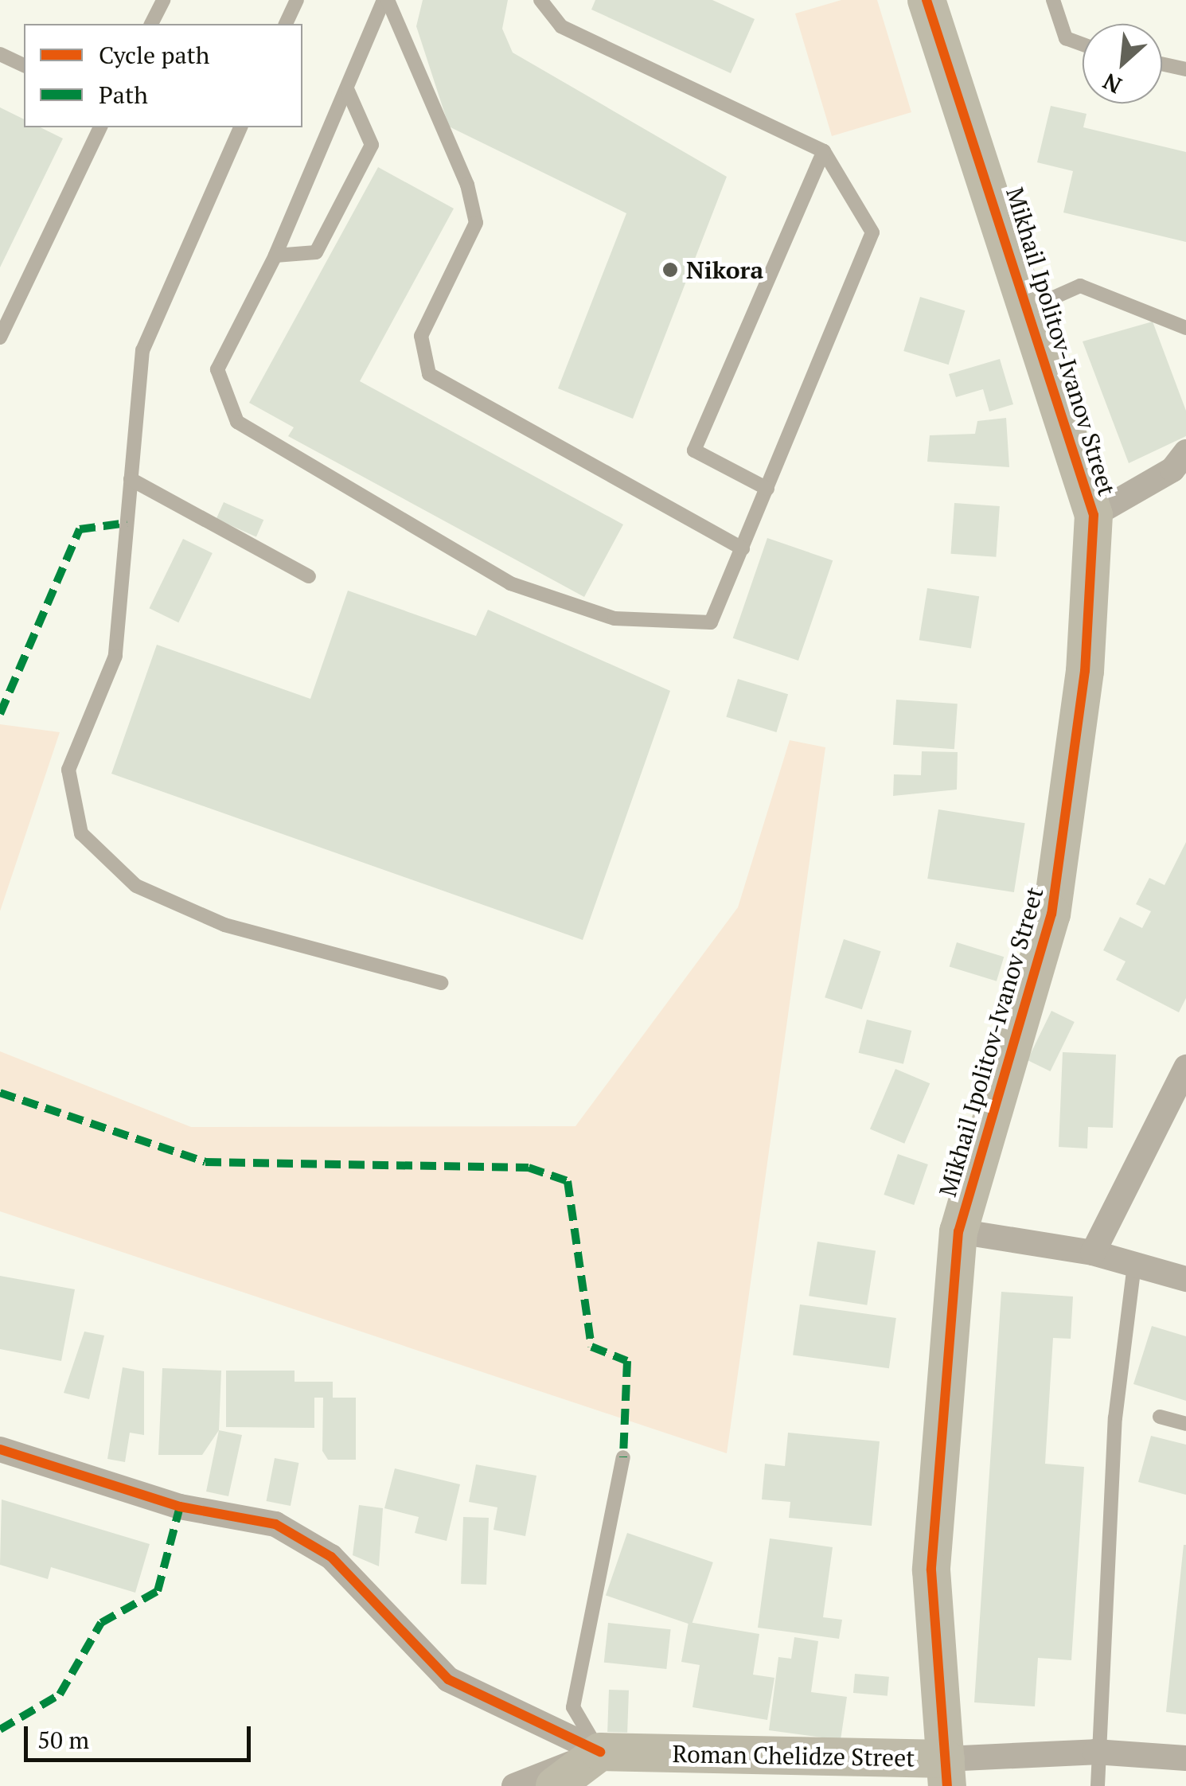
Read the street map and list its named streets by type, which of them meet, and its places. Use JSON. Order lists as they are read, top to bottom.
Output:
{
  "streets": {
    "street": ["Mikhail Ipolitov-Ivanov Street", "Roman Chelidze Street"]
  },
  "crossings": [
    ["Mikhail Ipolitov-Ivanov Street", "Roman Chelidze Street"]
  ],
  "places": ["Nikora"],
  "legend": ["Cycle path", "Path"],
  "scale_bar": "50 m",
  "north": "bottom left"
}
